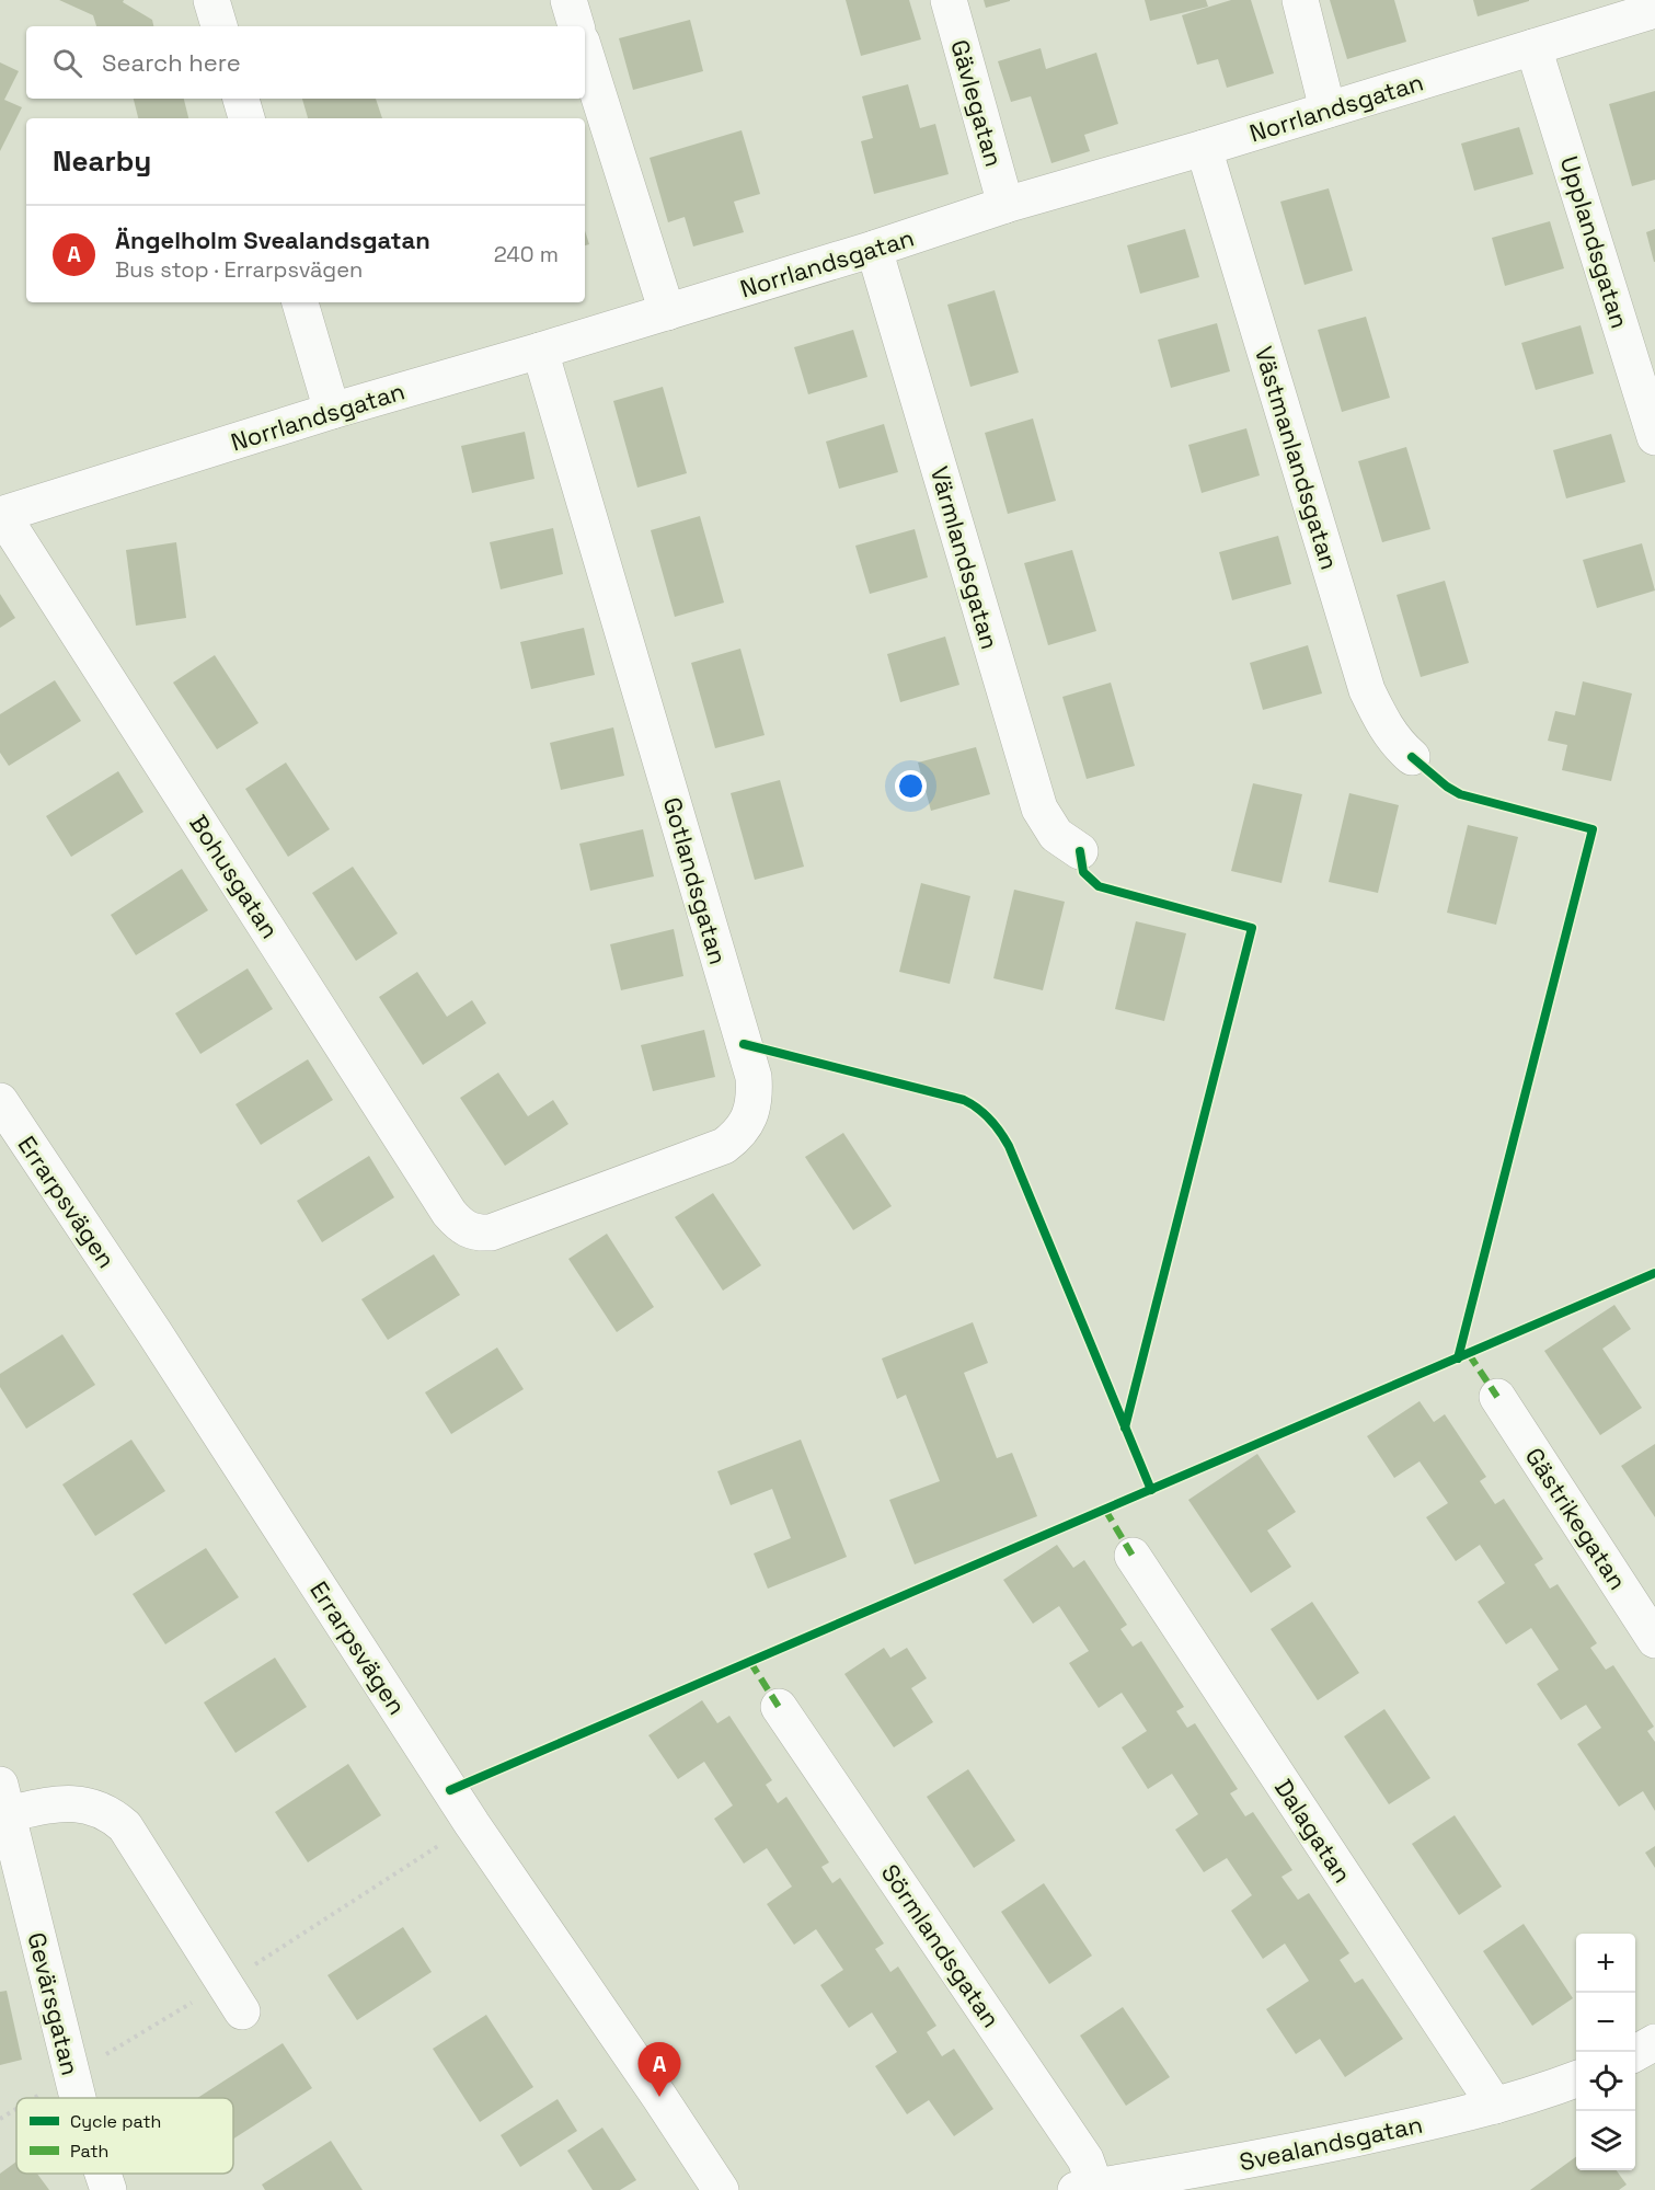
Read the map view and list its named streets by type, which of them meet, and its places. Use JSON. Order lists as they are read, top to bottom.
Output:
{
  "streets": {
    "street": [
      "Gävlegatan",
      "Norrlandsgatan",
      "Upplandsgatan",
      "Västmanlandsgatan",
      "Värmlandsgatan",
      "Bohusgatan",
      "Gotlandsgatan",
      "Errarpsvägen",
      "Gästrikegatan",
      "Dalagatan",
      "Sörmlandsgatan",
      "Gevärsgatan",
      "Svealandsgatan"
    ]
  },
  "crossings": [
    ["Gävlegatan", "Norrlandsgatan"],
    ["Norrlandsgatan", "Upplandsgatan"],
    ["Norrlandsgatan", "Västmanlandsgatan"],
    ["Norrlandsgatan", "Värmlandsgatan"],
    ["Norrlandsgatan", "Bohusgatan"],
    ["Norrlandsgatan", "Gotlandsgatan"],
    ["Bohusgatan", "Gotlandsgatan"],
    ["Dalagatan", "Svealandsgatan"],
    ["Sörmlandsgatan", "Svealandsgatan"]
  ],
  "legend": ["Cycle path", "Path"],
  "page": {
    "search": "Search here",
    "heading": "Nearby",
    "list": [
      {
        "mark": "A",
        "name": "Ängelholm Svealandsgatan",
        "note": "Bus stop · Errarpsvägen",
        "value": "240 m"
      }
    ],
    "map_buttons": ["+", "−"],
    "pins": "A"
  }
}
